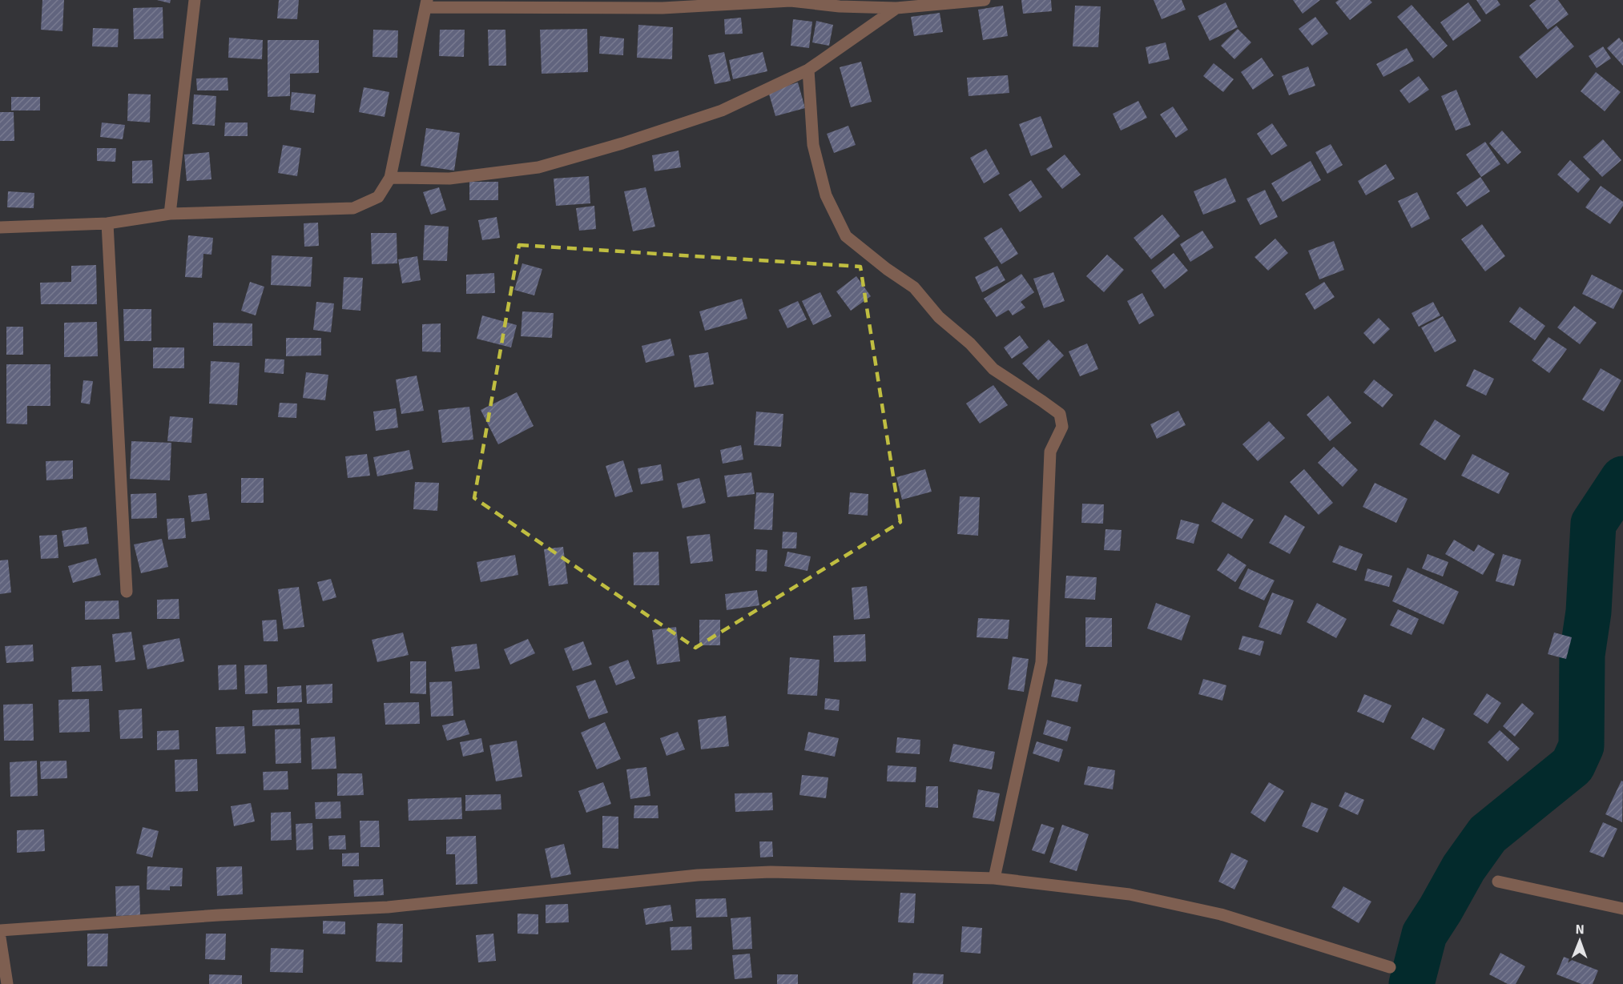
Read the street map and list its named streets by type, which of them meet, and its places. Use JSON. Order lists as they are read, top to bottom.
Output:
{
  "north": "top"
}
